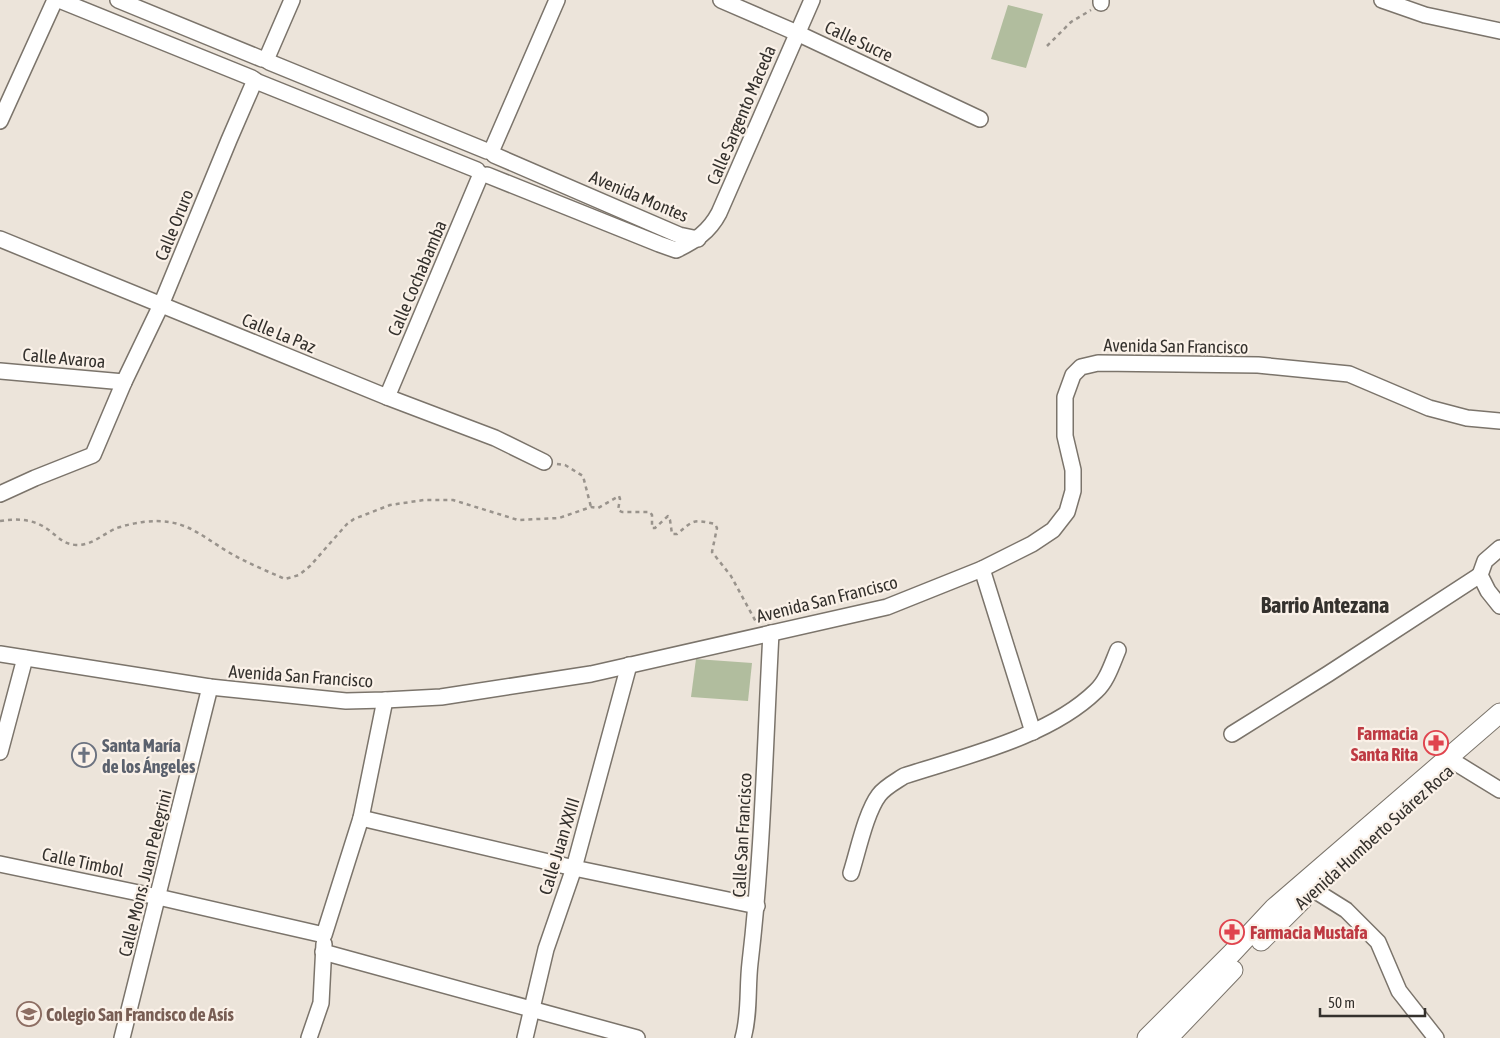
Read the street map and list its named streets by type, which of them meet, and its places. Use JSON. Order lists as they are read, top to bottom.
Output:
{
  "streets": {
    "main road": ["Avenida Humberto Suárez Roca"],
    "street": [
      "Calle Sucre",
      "Calle Sargento Maceda",
      "Avenida Montes",
      "Calle Oruro",
      "Calle Cochabamba",
      "Calle La Paz",
      "Avenida San Francisco",
      "Calle Avaroa",
      "Calle San Francisco",
      "Calle Juan XXIII",
      "Calle Timbol",
      "Calle Mons. Juan Pelegrini"
    ]
  },
  "crossings": [
    ["Calle Sucre", "Calle Sargento Maceda"],
    ["Calle Sargento Maceda", "Avenida Montes"],
    ["Avenida Montes", "Calle Oruro"],
    ["Avenida Montes", "Calle Cochabamba"],
    ["Calle Oruro", "Calle La Paz"],
    ["Calle Oruro", "Calle Avaroa"],
    ["Calle Cochabamba", "Calle La Paz"],
    ["Avenida San Francisco", "Calle San Francisco"],
    ["Avenida San Francisco", "Calle Juan XXIII"],
    ["Avenida San Francisco", "Calle Mons. Juan Pelegrini"],
    ["Calle Timbol", "Calle Mons. Juan Pelegrini"]
  ],
  "districts": ["Barrio Antezana"],
  "places": {
    "pharmacy": ["Farmacia Santa Rita", "Farmacia Mustafa"],
    "church": ["Santa María de los Ángeles"],
    "school or university": ["Colegio San Francisco de Asís"]
  },
  "scale_bar": "50 m"
}
